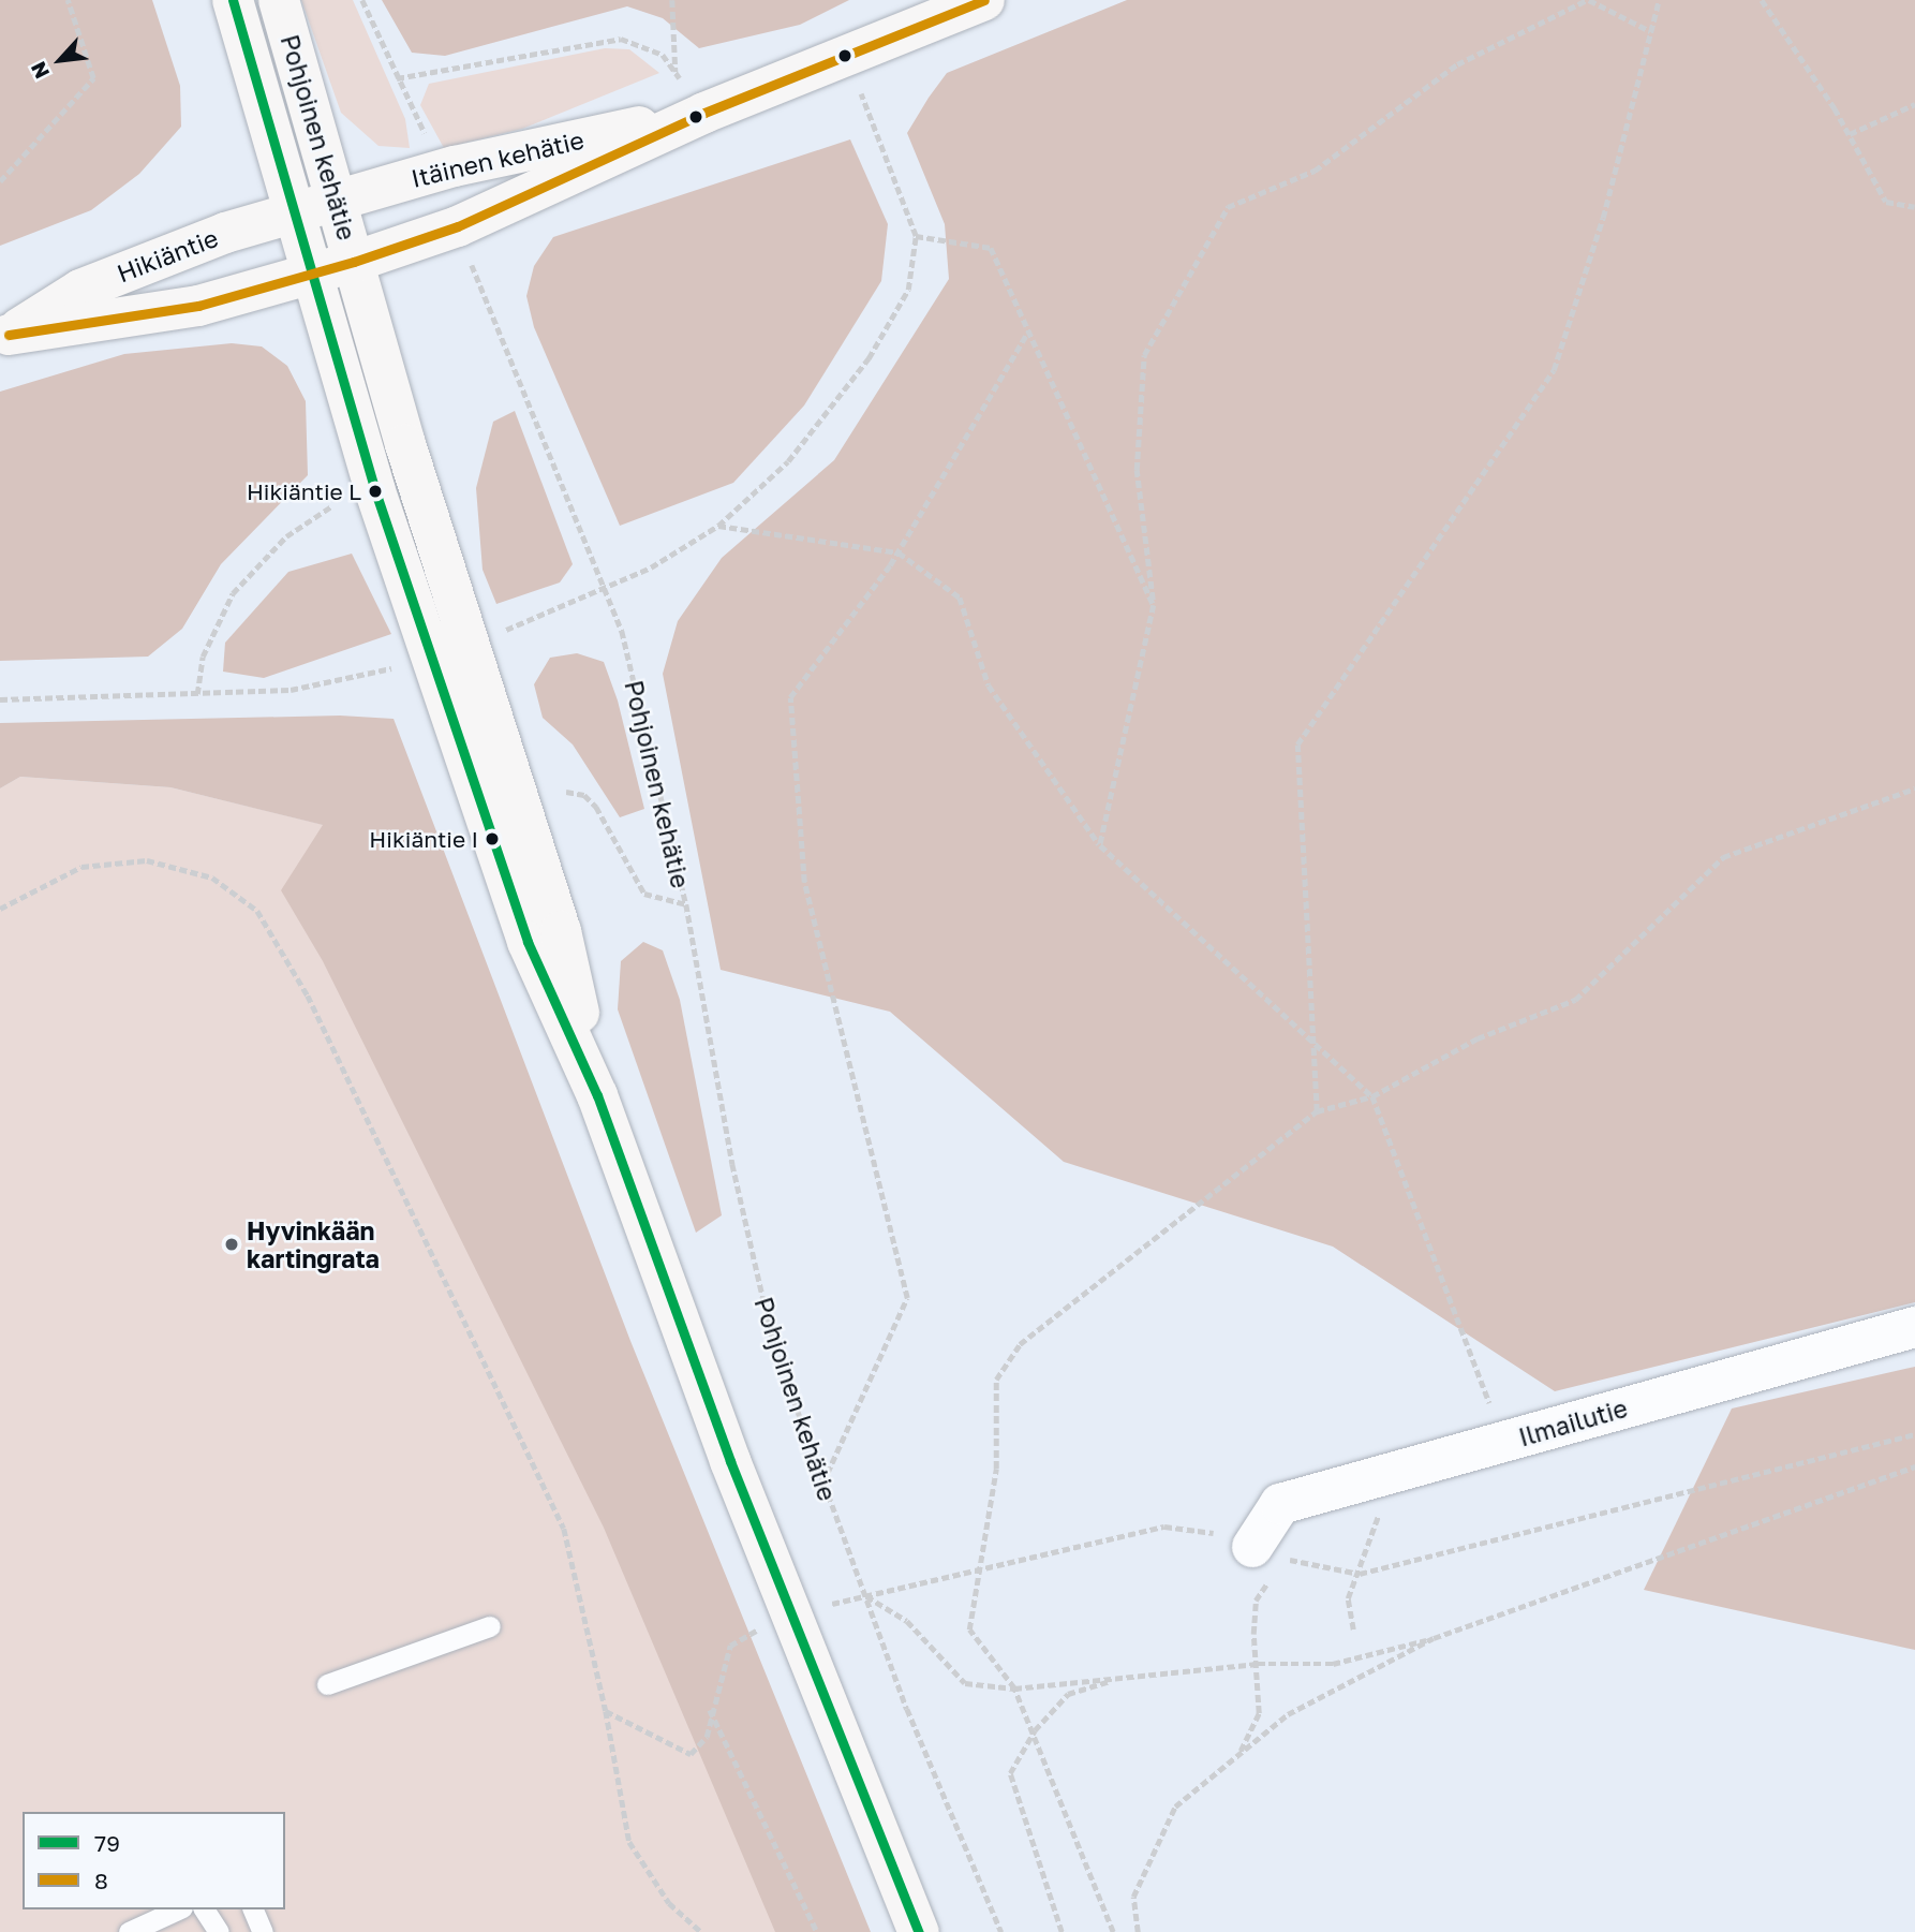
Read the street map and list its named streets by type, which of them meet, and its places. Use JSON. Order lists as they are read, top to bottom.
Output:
{
  "streets": {
    "main road": ["Pohjoinen kehätie", "Itäinen kehätie", "Hikiäntie"],
    "street": ["Ilmailutie"]
  },
  "crossings": [
    ["Pohjoinen kehätie", "Itäinen kehätie"],
    ["Pohjoinen kehätie", "Hikiäntie"],
    ["Itäinen kehätie", "Hikiäntie"]
  ],
  "places": ["Hikiäntie L", "Hikiäntie I", "Hyvinkään kartingrata"],
  "lines": ["transit line 79", "transit line 8"],
  "legend": ["79", "8"],
  "north": "bottom left"
}
